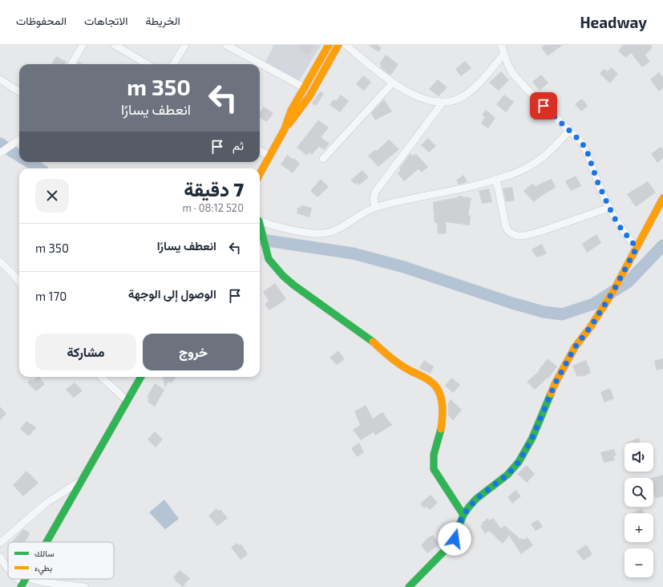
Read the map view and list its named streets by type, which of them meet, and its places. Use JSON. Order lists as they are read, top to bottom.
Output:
{
  "legend": ["سالك", "بطيء"],
  "page": {
    "header": "Headway",
    "nav": ["الخريطة", "الاتجاهات", "المحفوظات"],
    "turn": ["350 m", "انعطف يسارًا"],
    "then": "ثم",
    "heading": ["7 دقيقة", "520 m · 08:12"],
    "list": [
      {
        "name": "انعطف يسارًا",
        "value": "350 m"
      },
      {
        "name": "الوصول إلى الوجهة",
        "value": "170 m"
      }
    ],
    "buttons": ["خروج", "مشاركة"],
    "map_buttons": ["+", "−"]
  }
}
